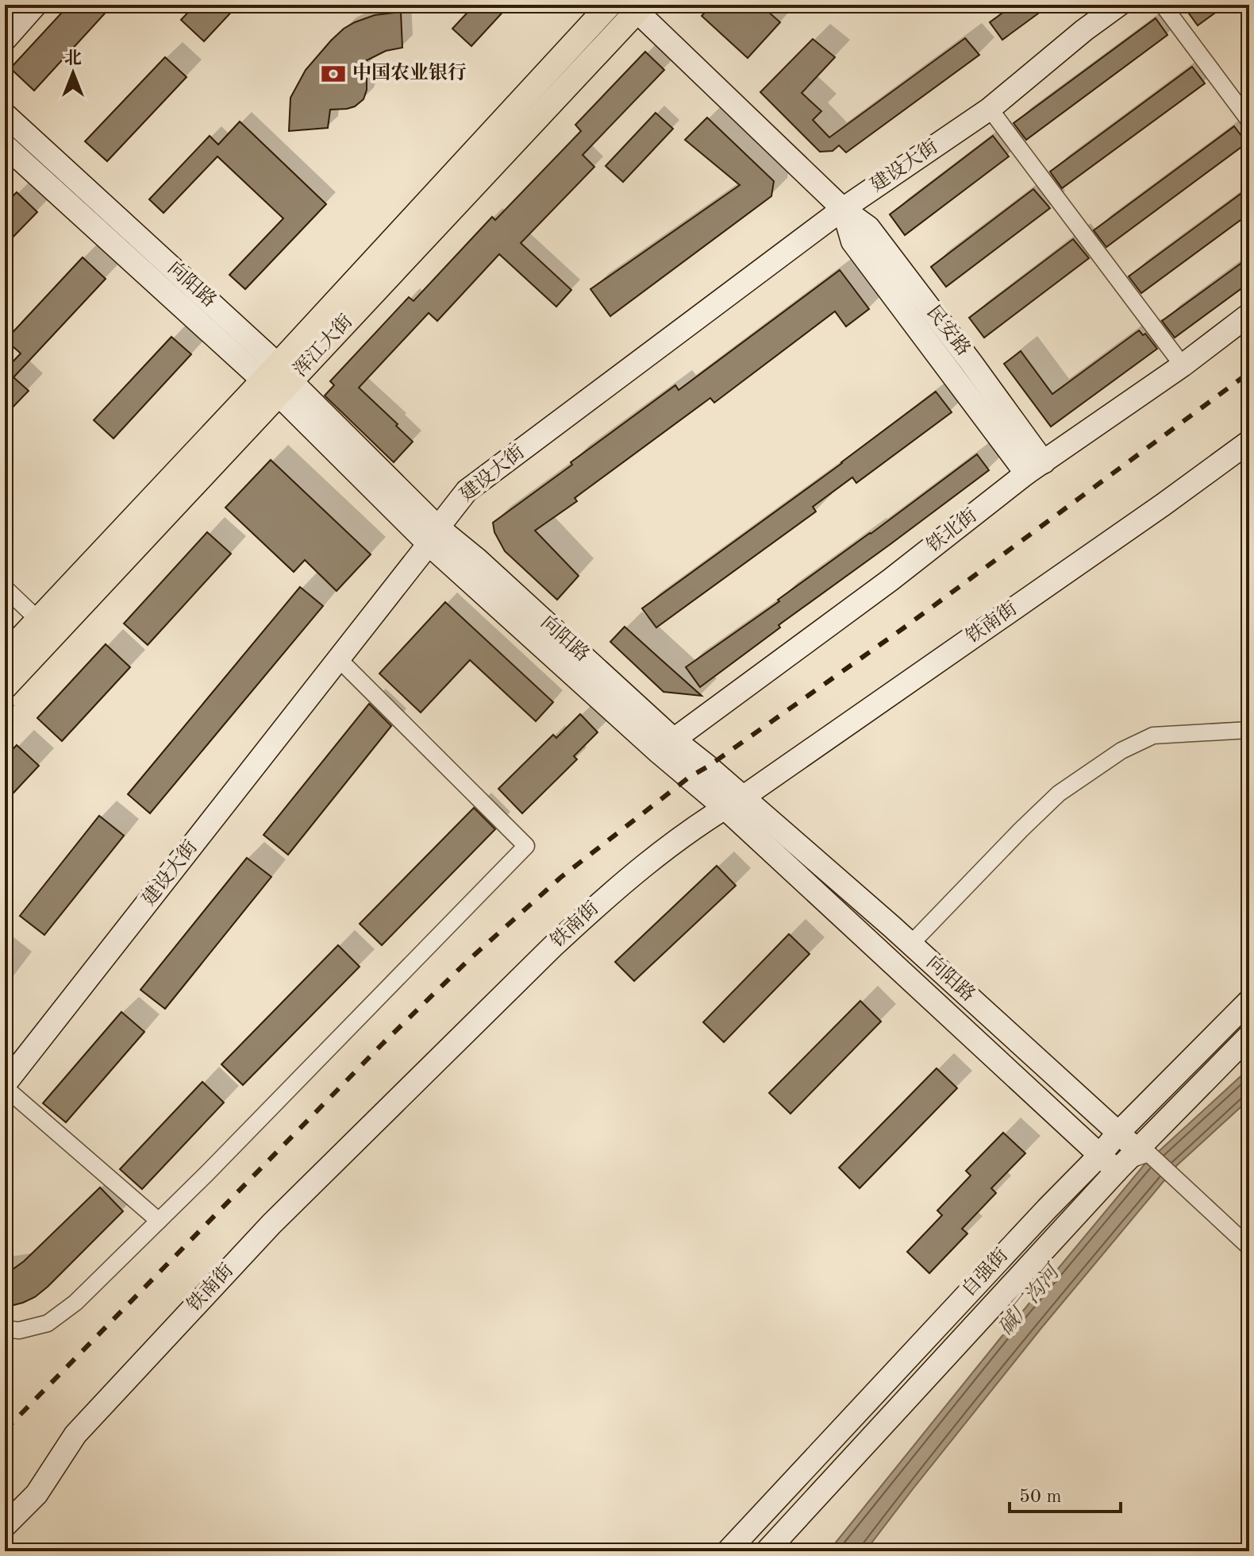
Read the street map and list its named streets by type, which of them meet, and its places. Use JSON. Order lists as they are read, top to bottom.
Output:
{
  "streets": {
    "main road": [
      "建设大街",
      "向阳路",
      "民安路",
      "浑江大街",
      "铁北街",
      "铁南街",
      "自强街"
    ]
  },
  "crossings": [
    ["建设大街", "向阳路"],
    ["建设大街", "民安路"],
    ["向阳路", "浑江大街"],
    ["向阳路", "铁北街"],
    ["向阳路", "铁南街"],
    ["向阳路", "自强街"],
    ["民安路", "浑江大街"],
    ["民安路", "铁北街"]
  ],
  "water": ["碱厂沟河"],
  "places": {
    "bank": ["中国农业银行"]
  },
  "scale_bar": "50 m",
  "north": "top"
}
